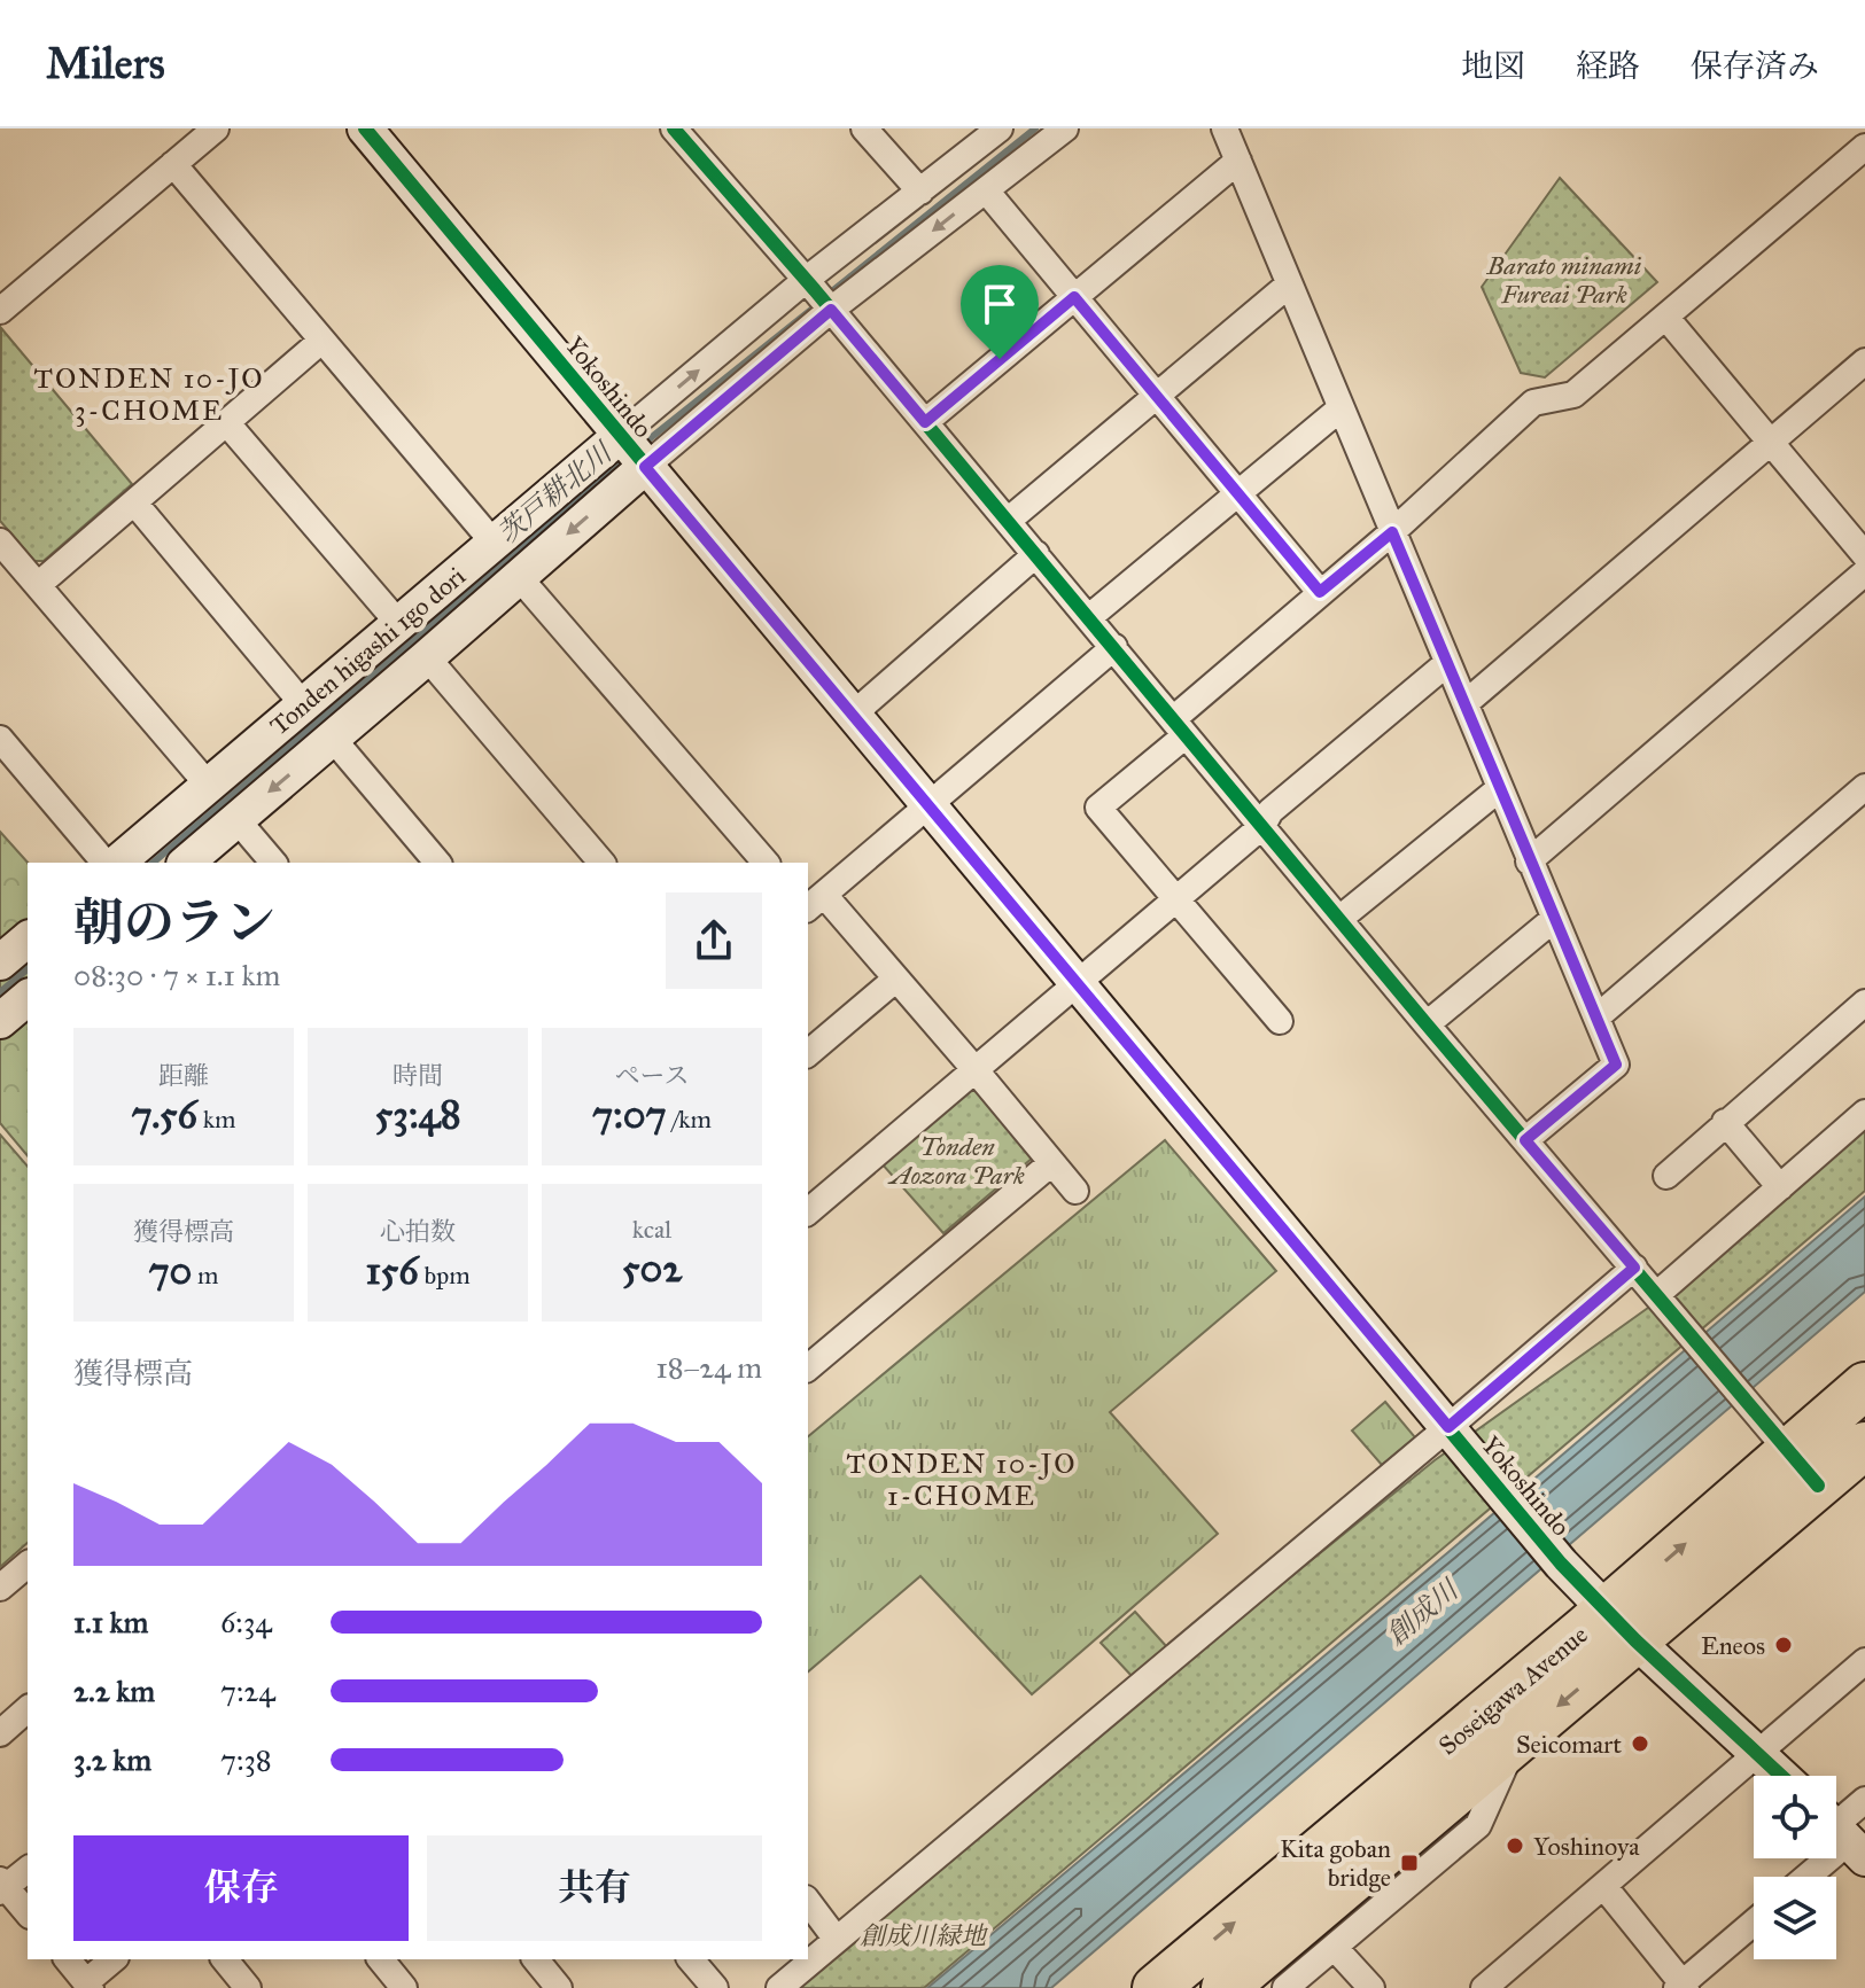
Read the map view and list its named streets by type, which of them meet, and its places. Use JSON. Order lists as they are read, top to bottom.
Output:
{
  "streets": {
    "highway": ["Soseigawa Avenue"],
    "street": ["Yokoshindo", "Tonden higashi 1go dori"]
  },
  "crossings": [
    ["Yokoshindo", "Tonden higashi 1go dori"],
    ["Yokoshindo", "Soseigawa Avenue"]
  ],
  "districts": ["TONDEN 10-JO 3-CHOME", "TONDEN 10-JO 1-CHOME"],
  "water": ["茨戸耕北川", "創成川"],
  "parks": ["Barato minami Fureai Park", "Tonden Aozora Park", "創成川緑地"],
  "places": {
    "other": ["Eneos", "Seicomart", "Yoshinoya"],
    "transit": ["Kita goban bridge"]
  },
  "page": {
    "header": "Milers",
    "nav": ["地図", "経路", "保存済み"],
    "heading": ["朝のラン", "08:30 · 7 × 1.1 km"],
    "stats": [
      ["距離", "7.56 km"],
      ["時間", "53:48"],
      ["ペース", "7:07 /km"],
      ["獲得標高", "70 m"],
      ["心拍数", "156 bpm"],
      ["kcal", "502"]
    ],
    "chart": ["獲得標高", "18–24 m"],
    "list": [
      {
        "name": "1.1 km",
        "note": "6:34"
      },
      {
        "name": "2.2 km",
        "note": "7:24"
      },
      {
        "name": "3.2 km",
        "note": "7:38"
      }
    ],
    "buttons": ["保存", "共有"]
  }
}
